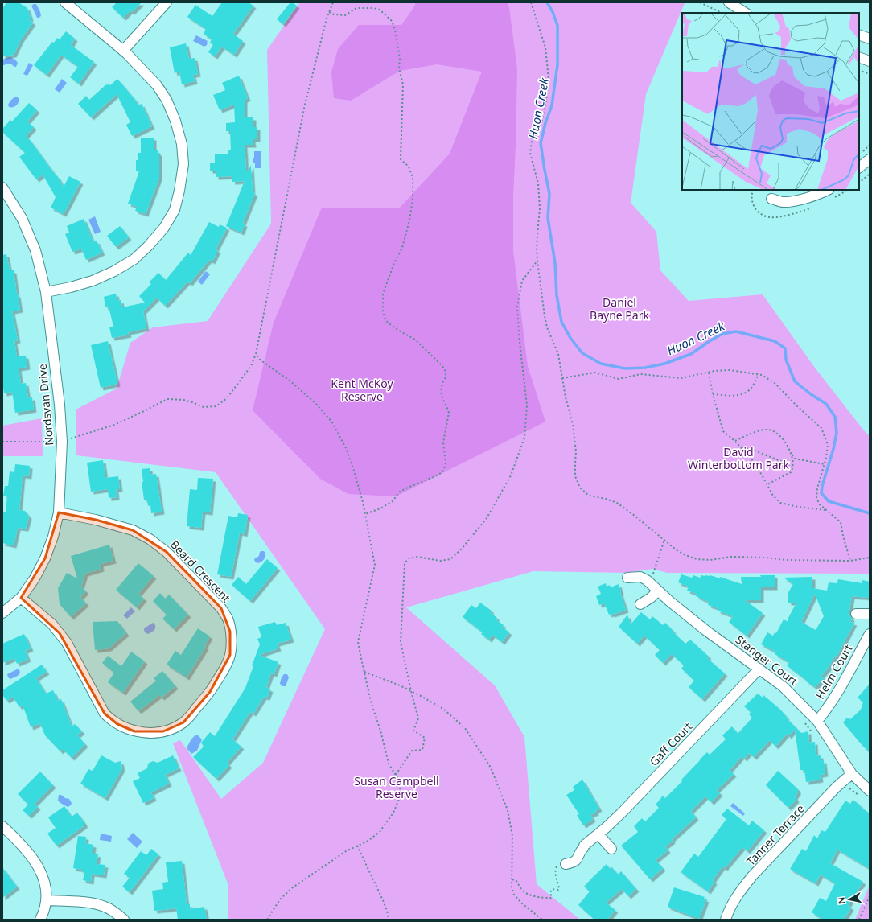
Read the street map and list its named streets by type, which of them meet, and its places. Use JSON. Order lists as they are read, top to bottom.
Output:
{
  "streets": {
    "street": [
      "Nordsvan Drive",
      "Beard Crescent",
      "Stanger Court",
      "Helm Court",
      "Gaff Court",
      "Tanner Terrace"
    ]
  },
  "crossings": [
    ["Nordsvan Drive", "Beard Crescent"],
    ["Stanger Court", "Helm Court"],
    ["Stanger Court", "Gaff Court"],
    ["Stanger Court", "Tanner Terrace"]
  ],
  "water": ["Huon Creek"],
  "parks": [
    "Daniel Bayne Park",
    "Kent McKoy Reserve",
    "David Winterbottom Park",
    "Susan Campbell Reserve"
  ],
  "north": "left"
}
